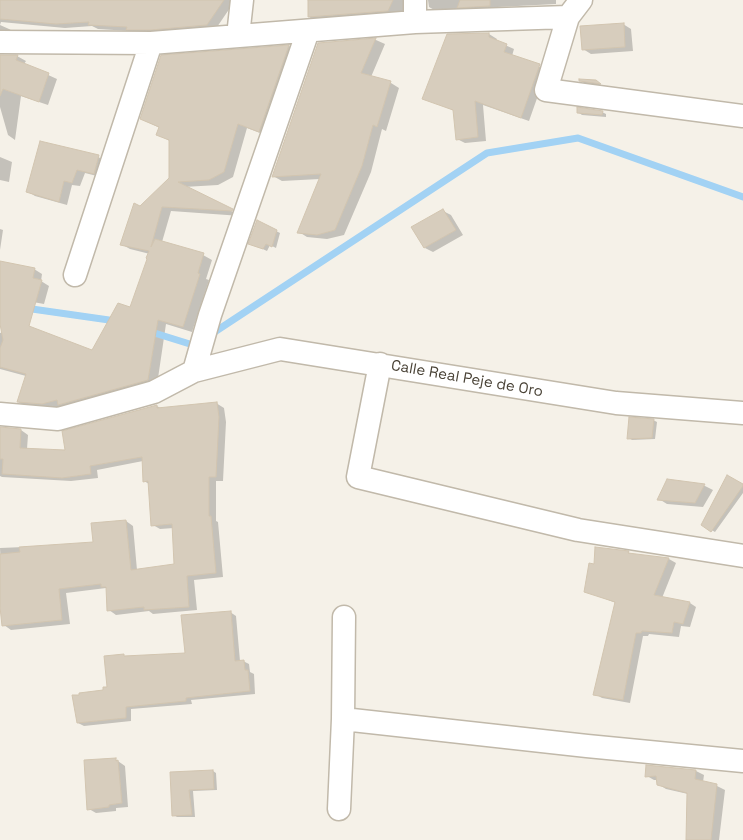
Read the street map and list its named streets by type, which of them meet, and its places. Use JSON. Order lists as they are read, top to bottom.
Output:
{
  "streets": {
    "street": ["Calle Real Peje de Oro"]
  }
}
